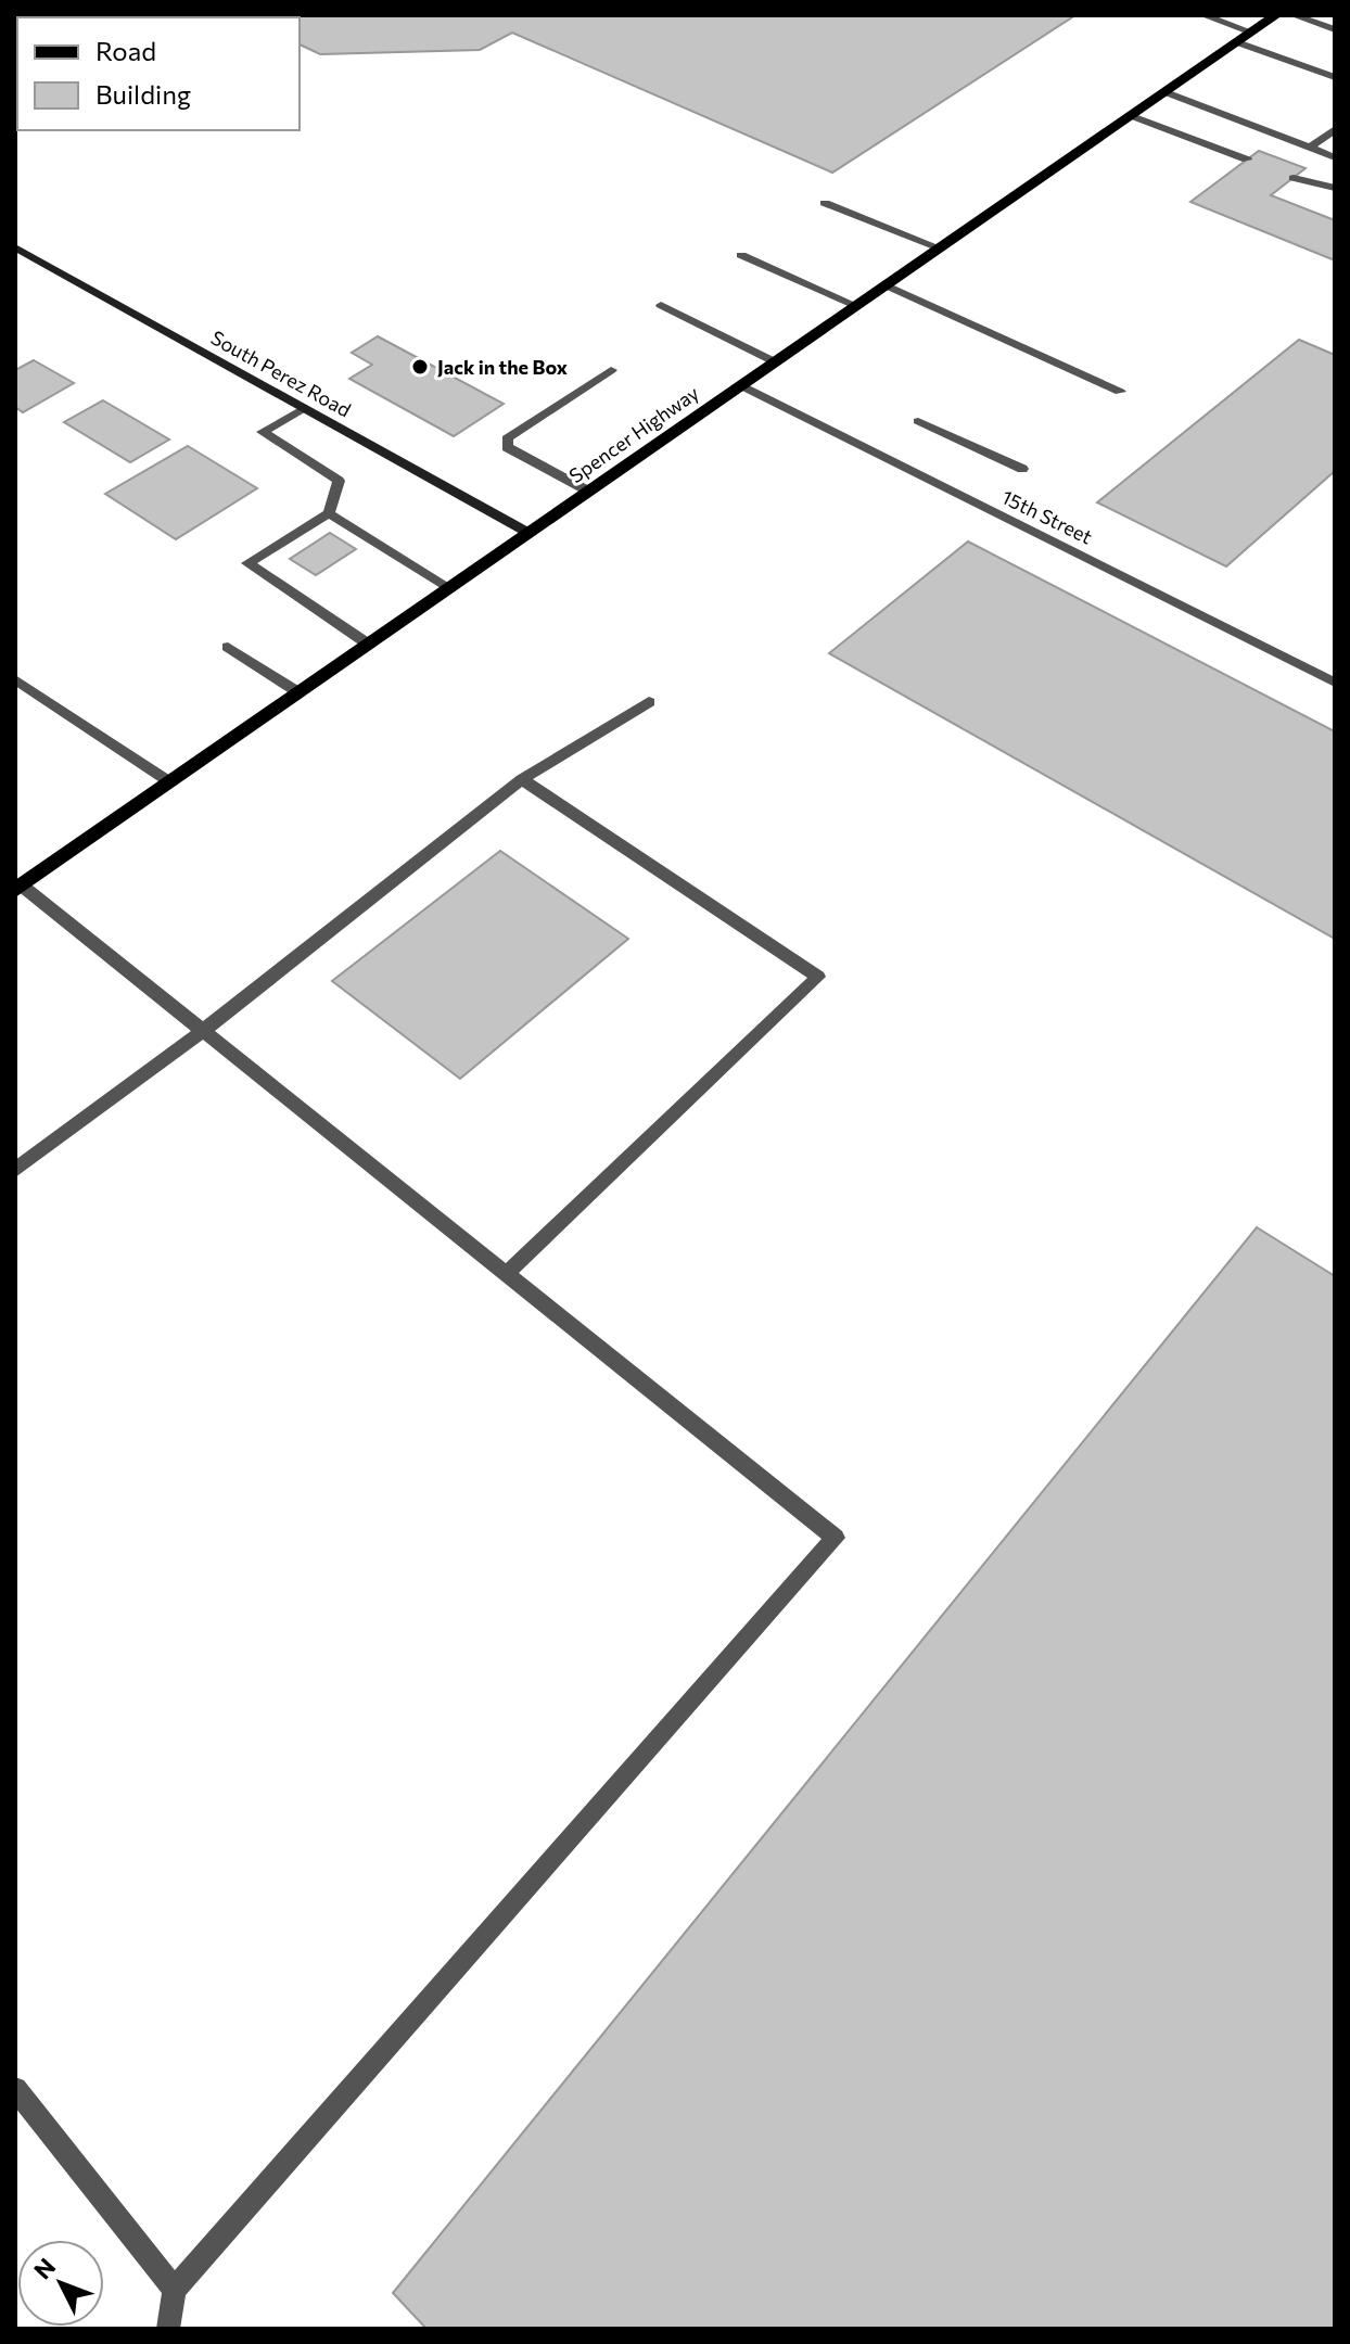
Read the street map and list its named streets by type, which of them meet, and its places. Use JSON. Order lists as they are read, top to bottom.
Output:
{
  "streets": {
    "main road": ["Spencer Highway"],
    "street": ["South Perez Road", "15th Street"]
  },
  "crossings": [
    ["South Perez Road", "Spencer Highway"],
    ["Spencer Highway", "15th Street"]
  ],
  "places": ["Jack in the Box"],
  "legend": ["Road", "Building"],
  "north": "top left"
}
